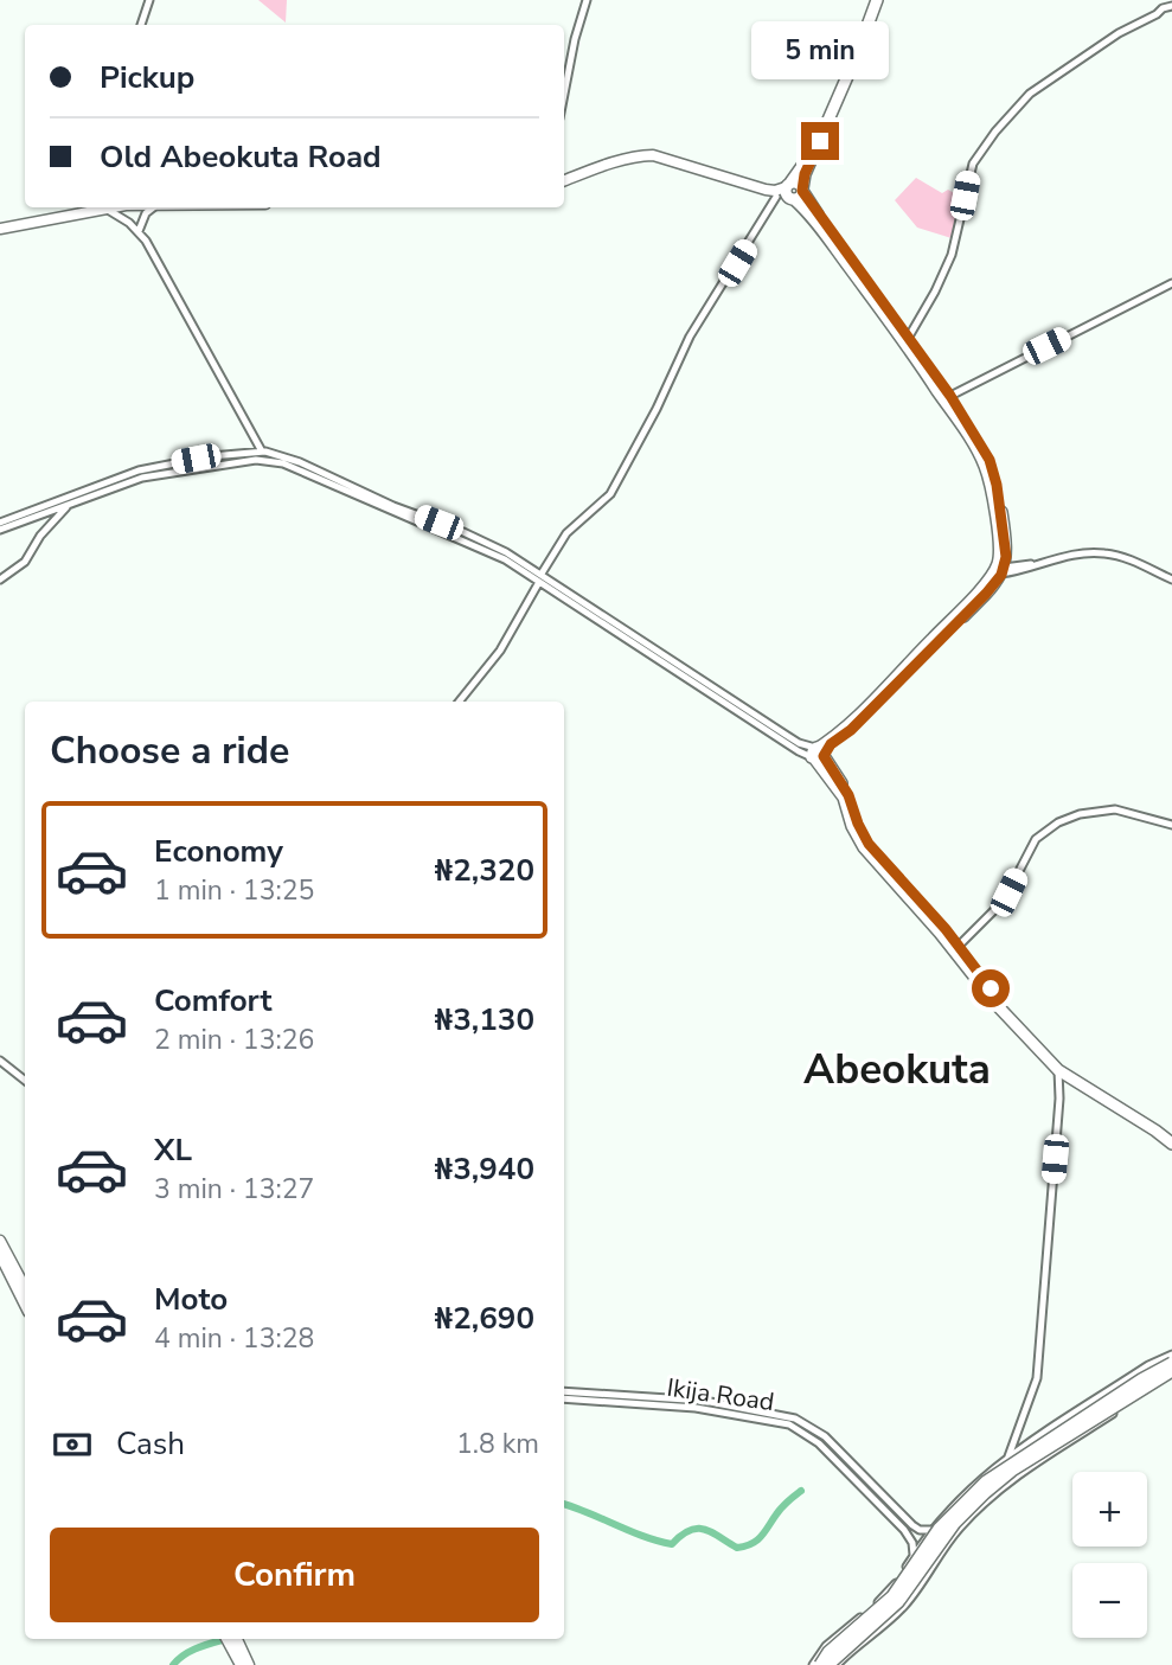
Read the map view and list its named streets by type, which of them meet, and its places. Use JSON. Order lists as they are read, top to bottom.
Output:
{
  "streets": {
    "street": ["Ikija Road"]
  },
  "districts": ["Abeokuta"],
  "page": {
    "bubble": "5 min",
    "banner": ["Pickup", "Old Abeokuta Road"],
    "heading": "Choose a ride",
    "list": [
      {
        "name": "Economy",
        "note": "1 min · 13:25",
        "value": "₦2,320"
      },
      {
        "name": "Comfort",
        "note": "2 min · 13:26",
        "value": "₦3,130"
      },
      {
        "name": "XL",
        "note": "3 min · 13:27",
        "value": "₦3,940"
      },
      {
        "name": "Moto",
        "note": "4 min · 13:28",
        "value": "₦2,690"
      }
    ],
    "pay": ["Cash", "1.8 km"],
    "map_buttons": ["+", "−"],
    "buttons": "Confirm"
  }
}
